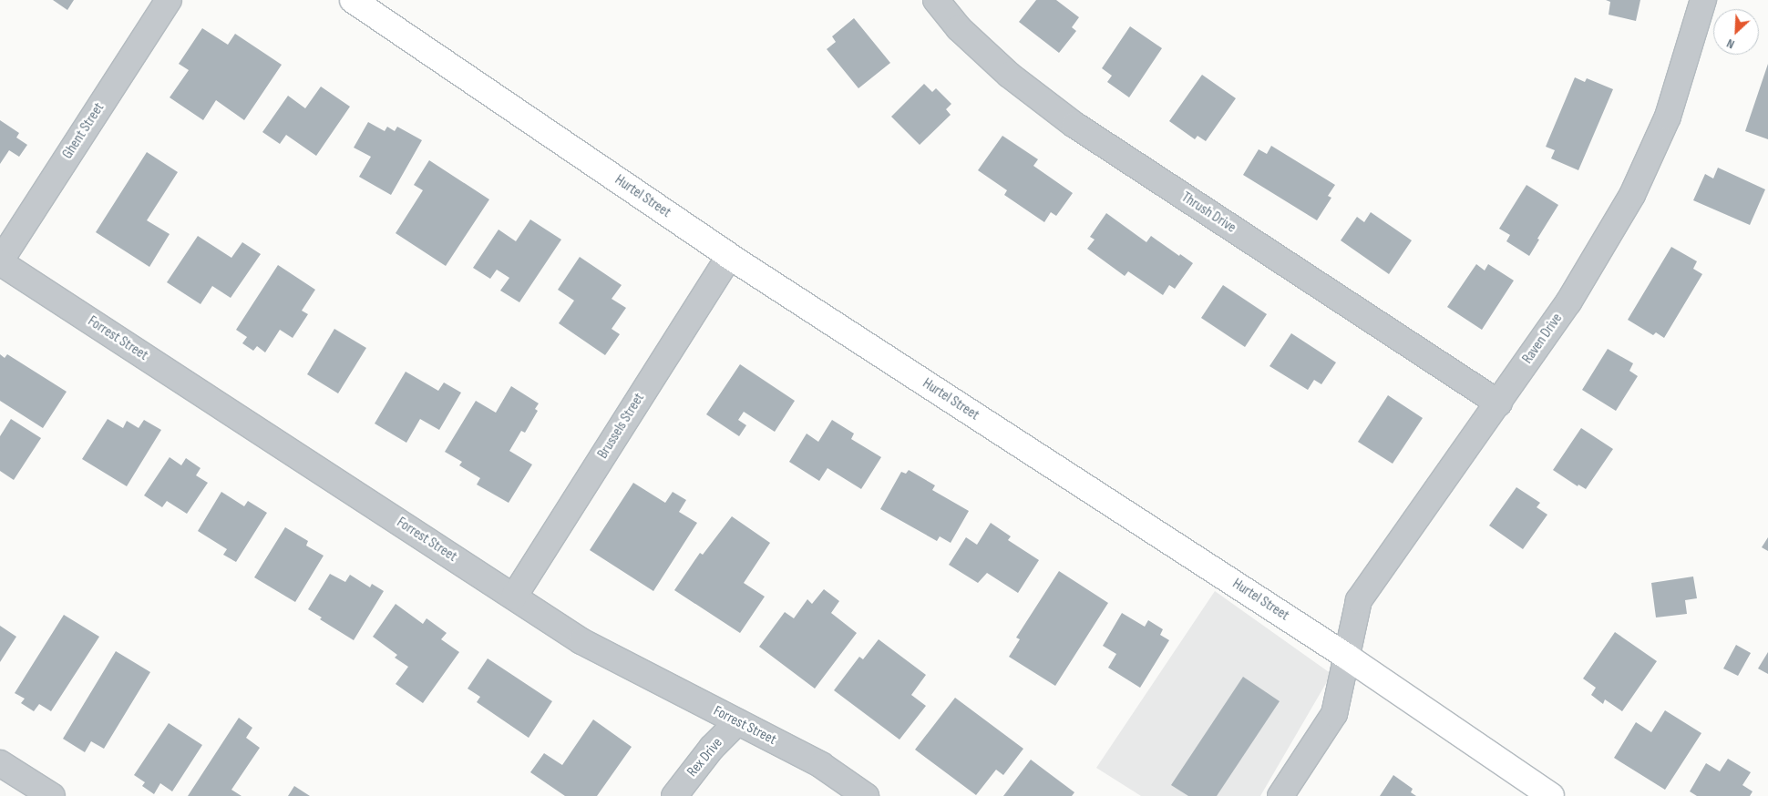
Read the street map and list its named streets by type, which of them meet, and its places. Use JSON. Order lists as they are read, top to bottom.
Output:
{
  "streets": {
    "street": [
      "Ghent Street",
      "Hurtel Street",
      "Thrush Drive",
      "Forrest Street",
      "Raven Drive",
      "Brussels Street",
      "Rex Drive"
    ]
  },
  "crossings": [
    ["Ghent Street", "Forrest Street"],
    ["Hurtel Street", "Raven Drive"],
    ["Hurtel Street", "Brussels Street"],
    ["Thrush Drive", "Raven Drive"],
    ["Forrest Street", "Brussels Street"],
    ["Forrest Street", "Rex Drive"]
  ],
  "north": "bottom left"
}
